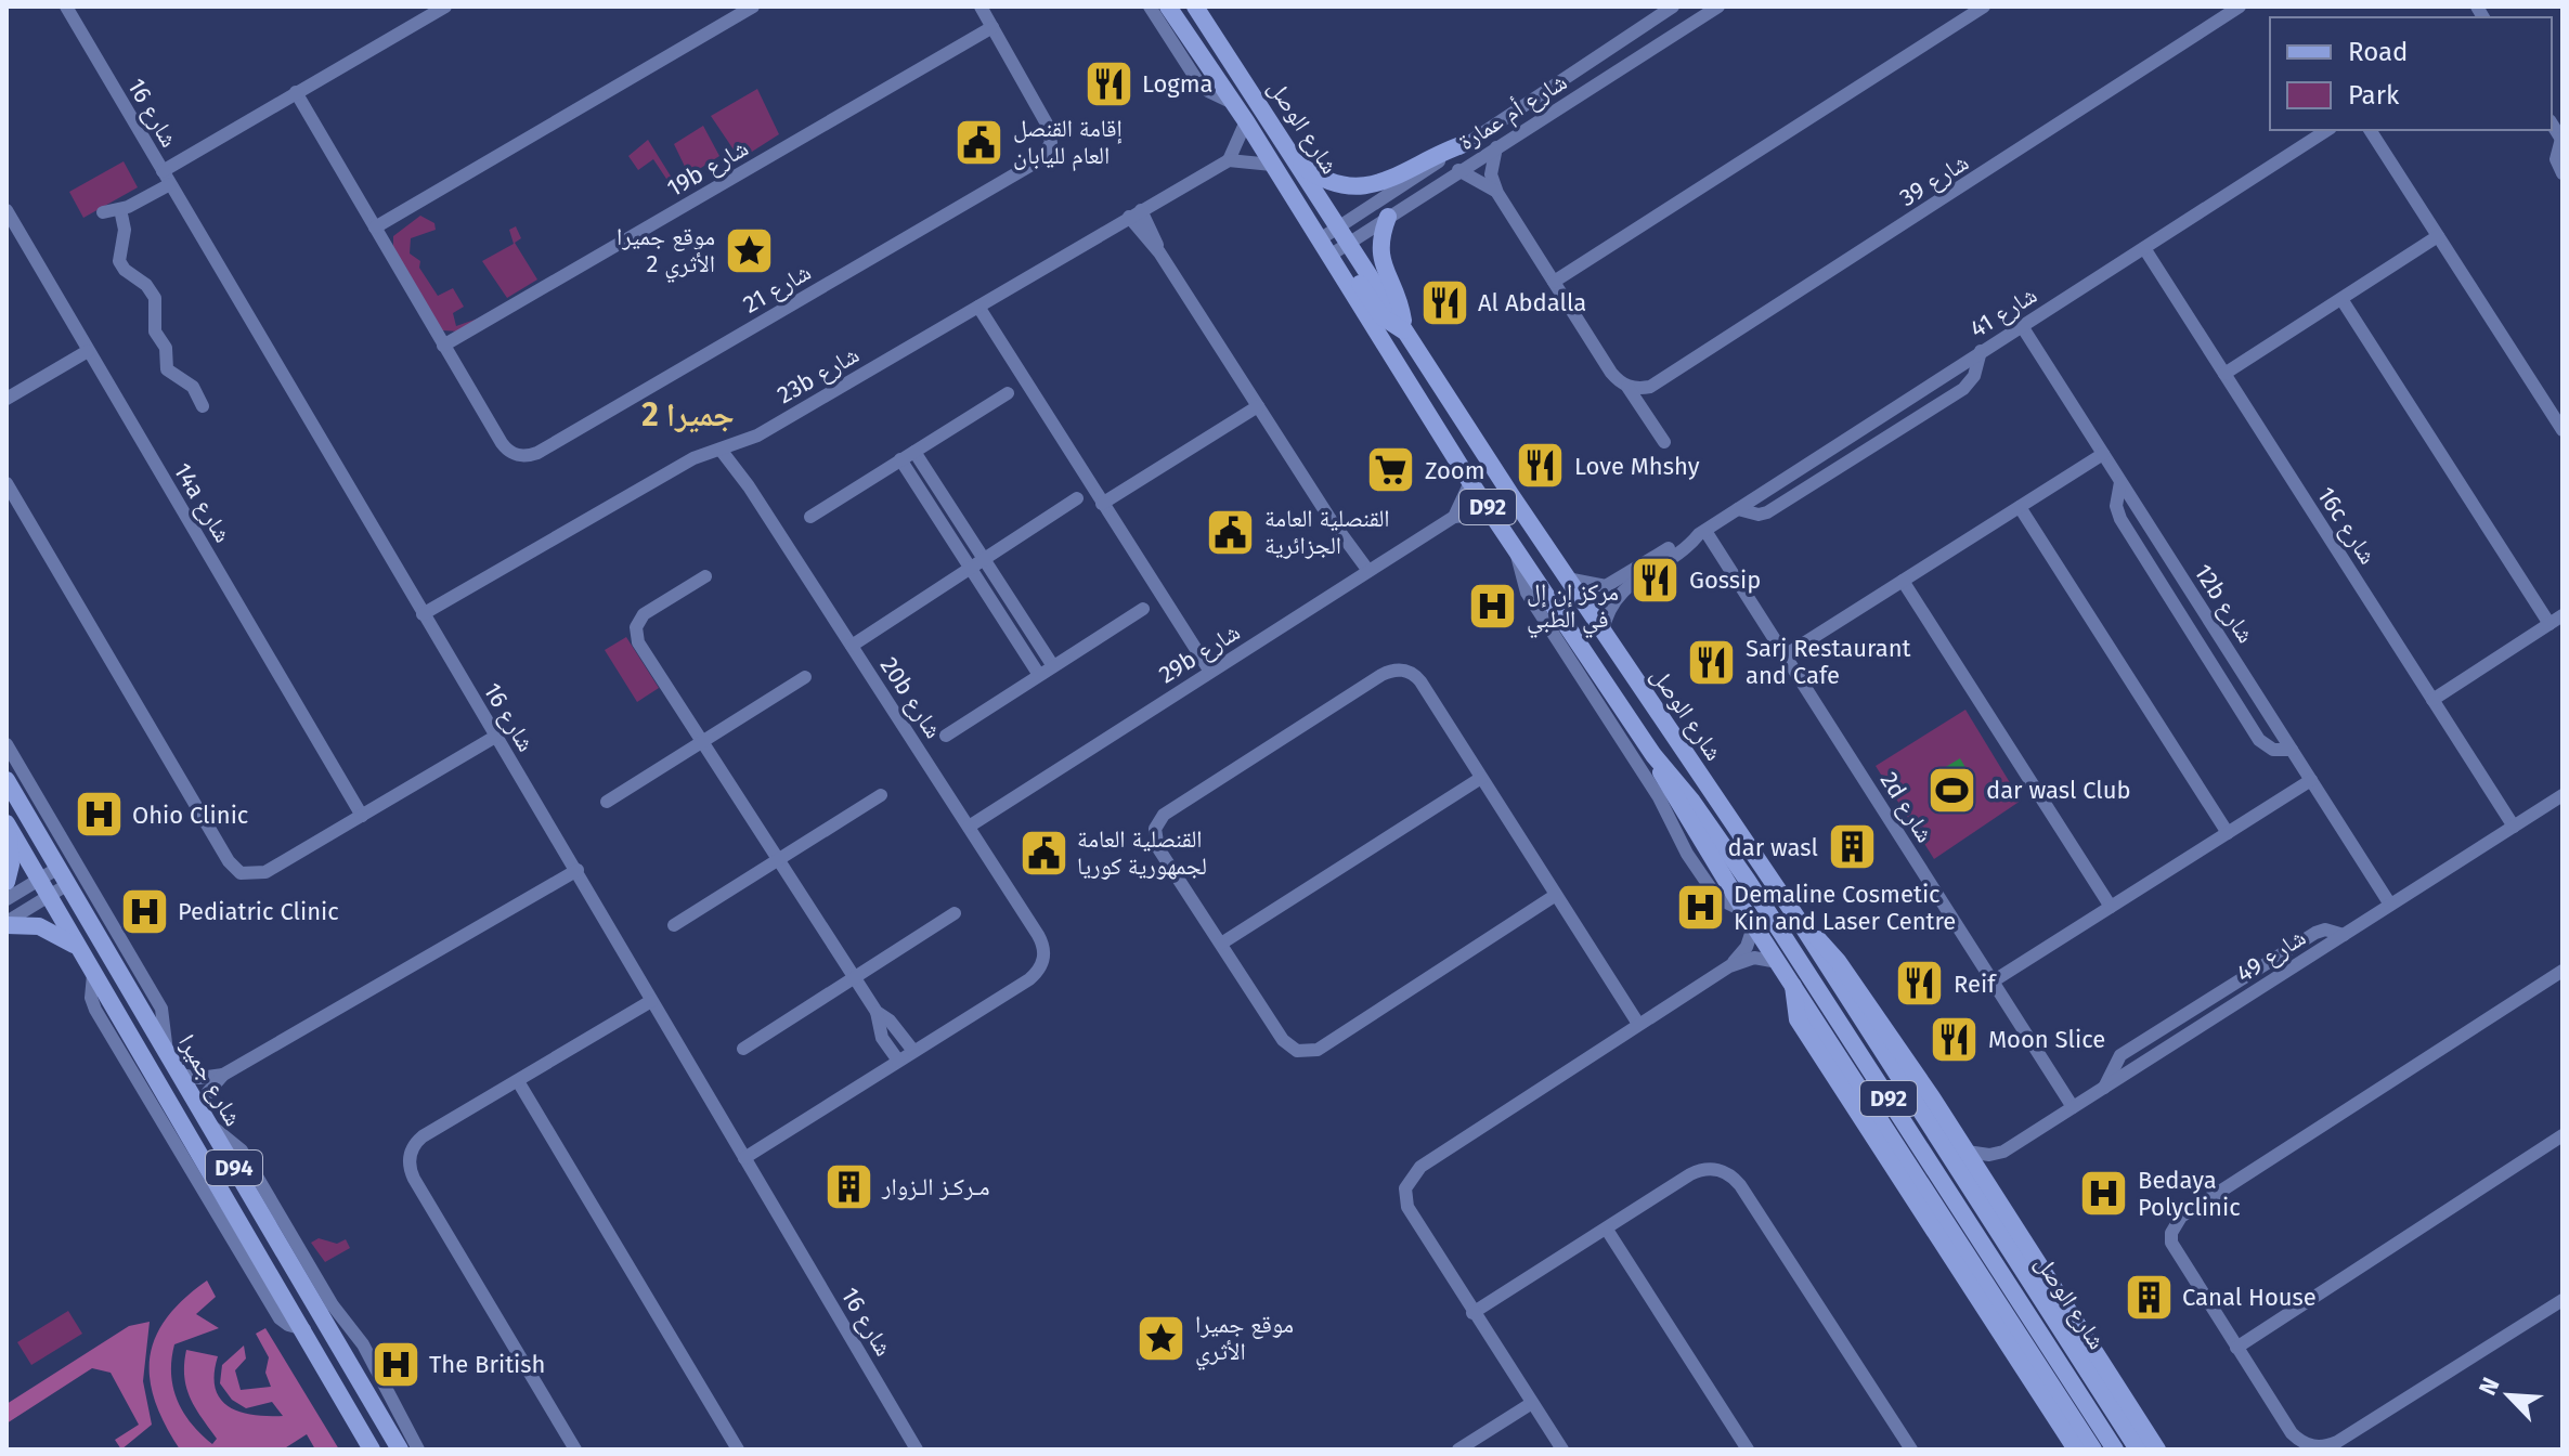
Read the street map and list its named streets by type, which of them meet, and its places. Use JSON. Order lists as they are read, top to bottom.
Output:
{
  "streets": {
    "main road": [
      "شارع الوصل",
      "D92",
      "شارع جميرا",
      "D94"
    ],
    "street": [
      "شارع أم عمارة",
      "شارع 16",
      "19b شارع",
      "شارع 39",
      "شارع 21",
      "شارع 41",
      "23b شارع",
      "14a شارع",
      "16c شارع",
      "12b شارع",
      "29b شارع",
      "20b شارع",
      "2d شارع",
      "شارع 49"
    ]
  },
  "crossings": [
    ["شارع أم عمارة", "شارع الوصل"],
    ["شارع 16", "23b شارع"],
    ["شارع الوصل", "شارع 41"],
    ["19b شارع", "شارع 21"],
    ["شارع 41", "16c شارع"],
    ["شارع 41", "12b شارع"],
    ["شارع 41", "2d شارع"],
    ["23b شارع", "20b شارع"],
    ["16c شارع", "شارع 49"],
    ["12b شارع", "شارع 49"],
    ["29b شارع", "20b شارع"],
    ["2d شارع", "شارع 49"]
  ],
  "districts": ["جميرا 2"],
  "places": {
    "restaurant": [
      "Logma",
      "Al Abdalla",
      "Love Mhshy",
      "Gossip",
      "Sarj Restaurant and Cafe",
      "Reif",
      "Moon Slice"
    ],
    "public building": ["إقامة القنصل العام لليابان", "القنصلية العامة الجزائرية", "القنصلية العامة لجمهورية كوريا"],
    "place": ["موقع جميرا 2 الأثري", "موقع جميرا الأثري"],
    "supermarket": ["Zoom"],
    "hospital": [
      "مركز إن إل في الطبي",
      "Ohio Clinic",
      "Demaline Cosmetic Kin and Laser Centre",
      "Pediatric Clinic",
      "Bedaya Polyclinic",
      "The British"
    ],
    "sports": ["dar wasl Club"],
    "building": ["dar wasl", "مـركـز الـزوار", "Canal House"]
  },
  "legend": ["Road", "Park"],
  "north": "top left"
}
